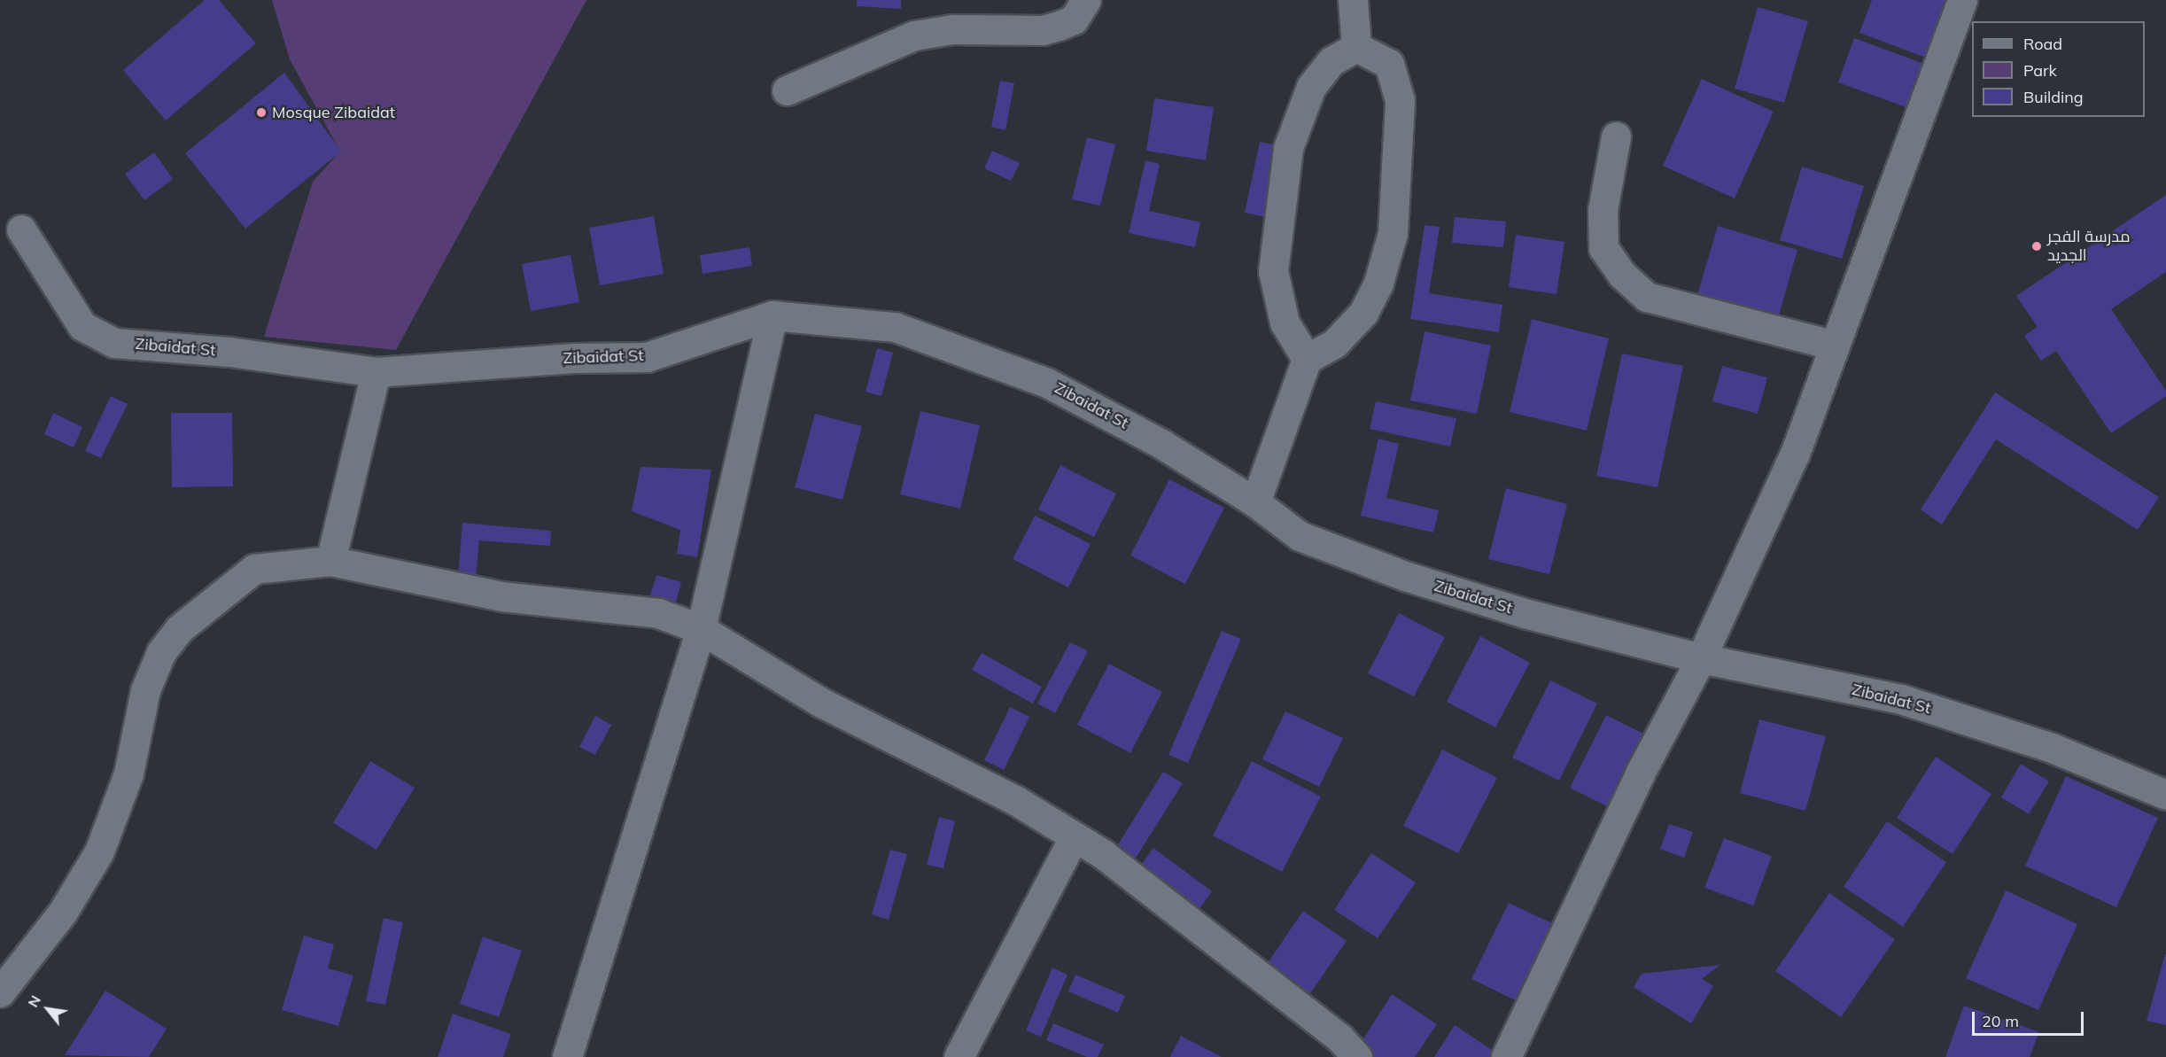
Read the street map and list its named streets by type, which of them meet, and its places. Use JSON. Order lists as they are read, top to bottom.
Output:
{
  "streets": {
    "street": ["Zibaidat St"]
  },
  "places": ["Mosque Zibaidat", "مدرسة الفجر الجديد"],
  "legend": ["Road", "Park", "Building"],
  "scale_bar": "20 m",
  "north": "top left"
}
